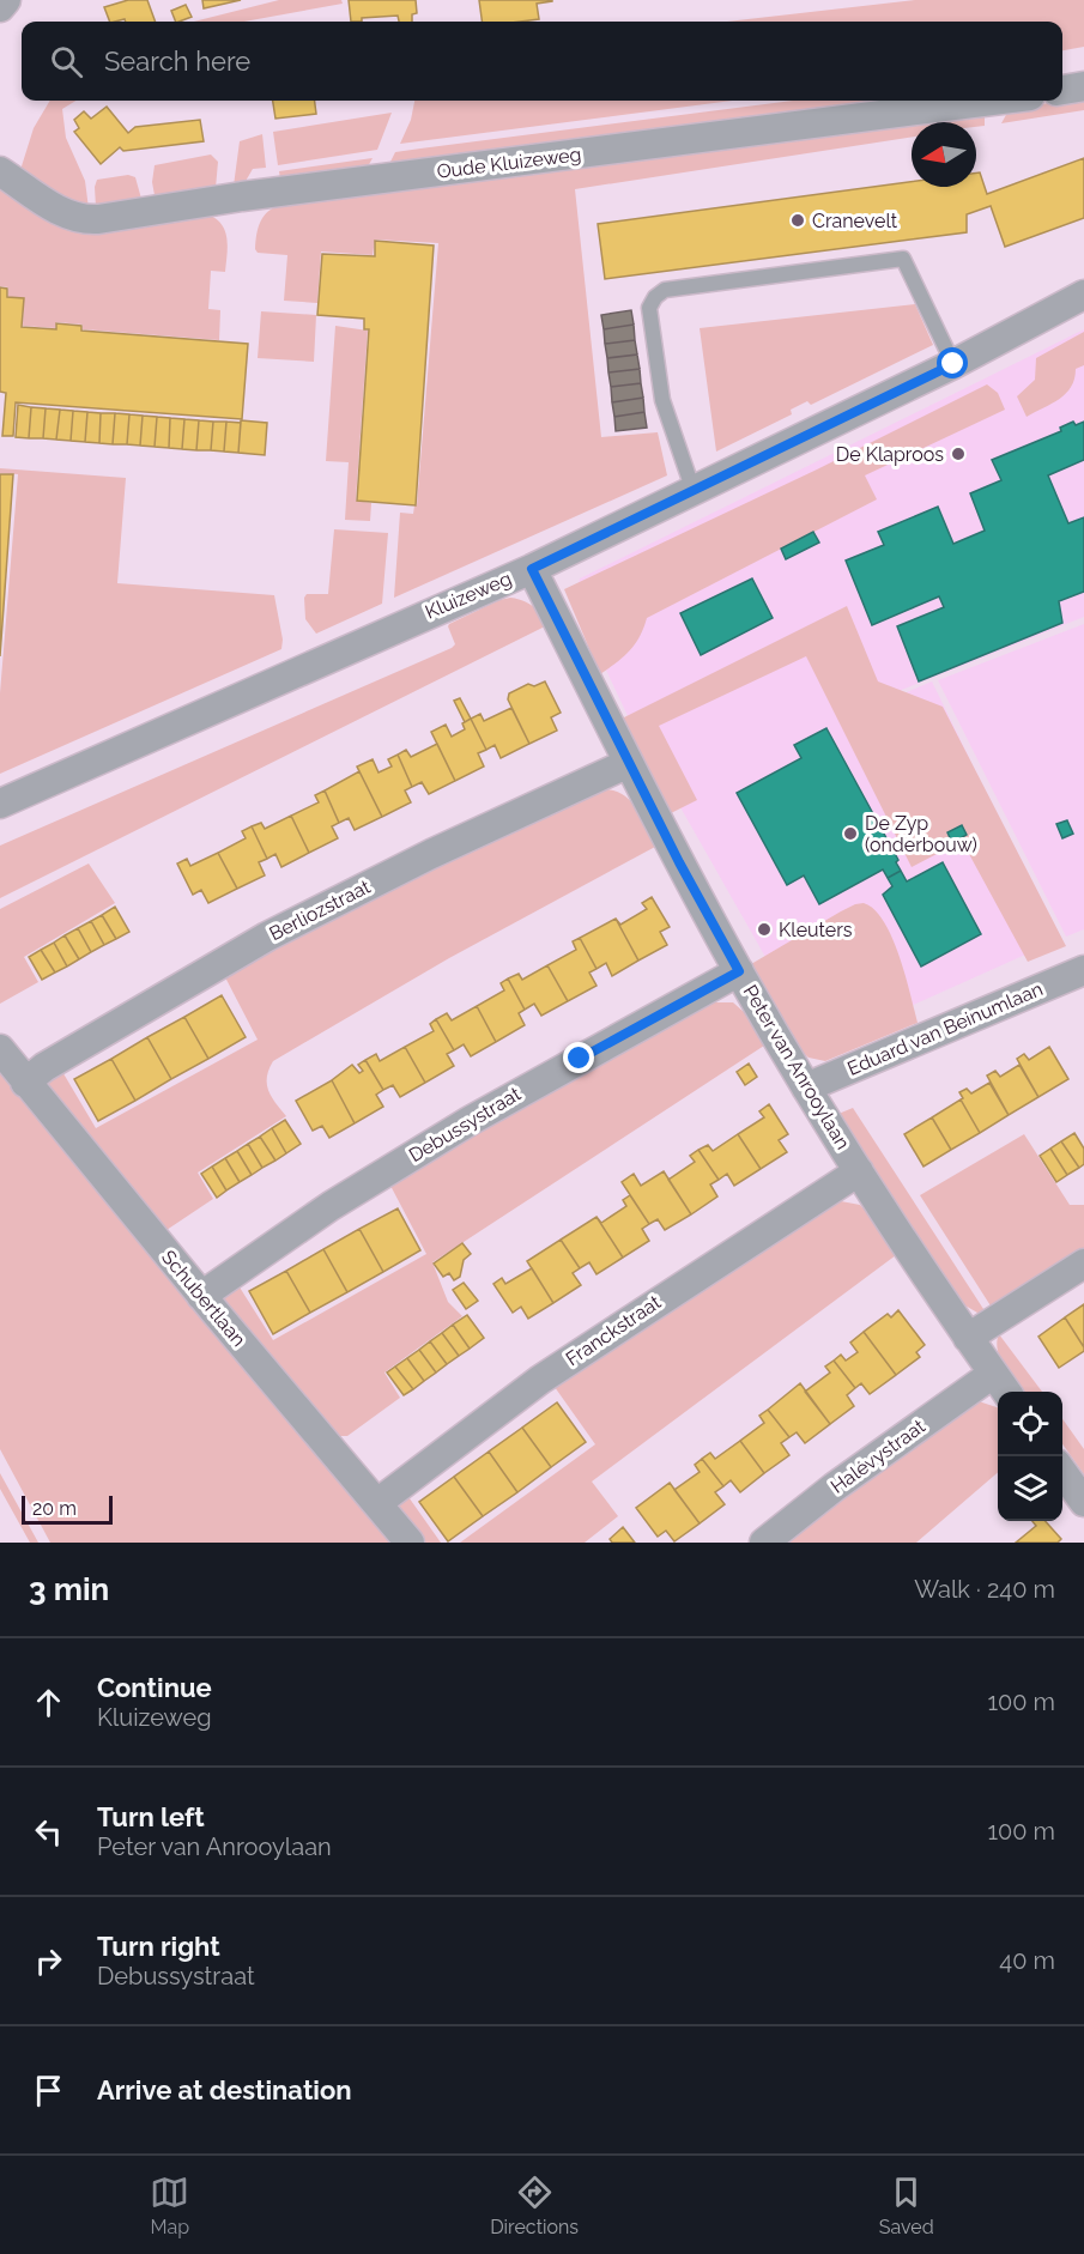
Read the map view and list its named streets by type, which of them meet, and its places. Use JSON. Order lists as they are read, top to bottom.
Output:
{
  "streets": {
    "street": [
      "Oude Kluizeweg",
      "Kluizeweg",
      "Berliozstraat",
      "Eduard van Beinumlaan",
      "Peter van Anrooylaan",
      "Debussystraat",
      "Schubertlaan",
      "Franckstraat",
      "Halévystraat"
    ]
  },
  "crossings": [
    ["Kluizeweg", "Peter van Anrooylaan"],
    ["Berliozstraat", "Peter van Anrooylaan"],
    ["Berliozstraat", "Schubertlaan"],
    ["Eduard van Beinumlaan", "Peter van Anrooylaan"],
    ["Peter van Anrooylaan", "Debussystraat"],
    ["Peter van Anrooylaan", "Franckstraat"],
    ["Peter van Anrooylaan", "Halévystraat"],
    ["Debussystraat", "Schubertlaan"],
    ["Schubertlaan", "Franckstraat"]
  ],
  "places": [
    "Cranevelt",
    "De Klaproos",
    "De Zyp (onderbouw)",
    "Kleuters"
  ],
  "scale_bar": "20 m",
  "north": "left",
  "page": {
    "search": "Search here",
    "scale": "20 m",
    "heading": ["3 min", "Walk · 240 m"],
    "list": [
      ["Continue", "Kluizeweg", "100 m"],
      ["Turn left", "Peter van Anrooylaan", "100 m"],
      ["Turn right", "Debussystraat", "40 m"],
      "Arrive at destination"
    ],
    "nav": ["Map", "Directions", "Saved"]
  }
}
